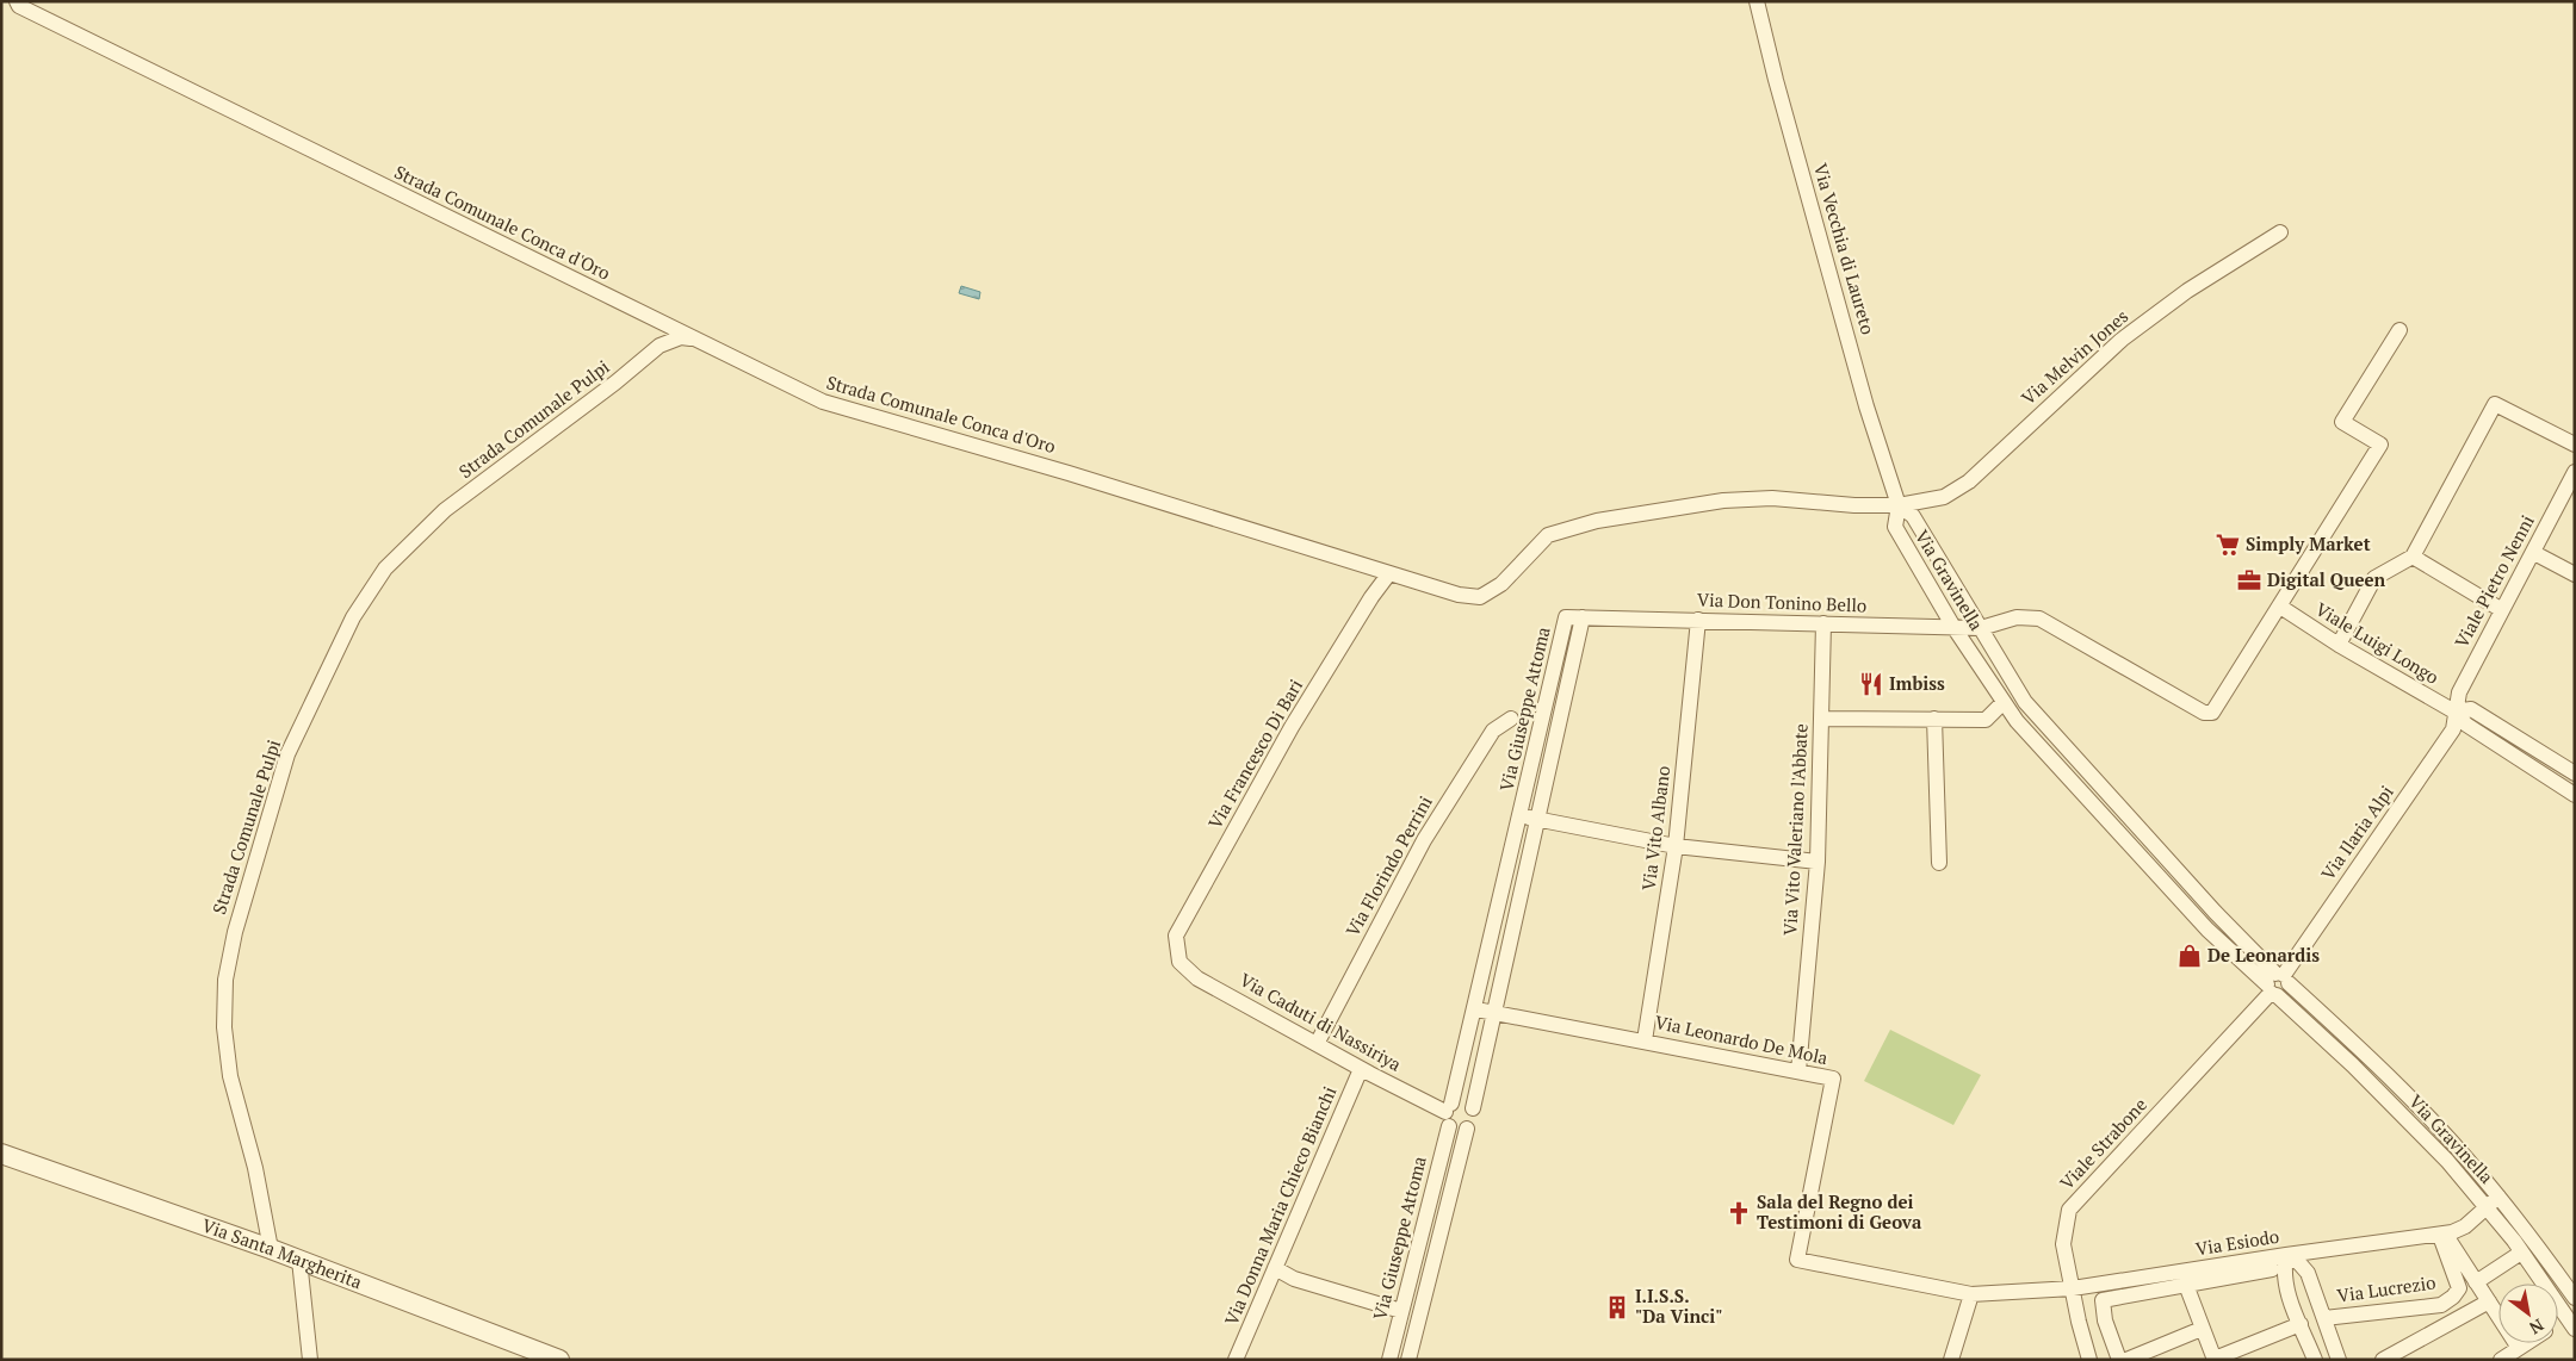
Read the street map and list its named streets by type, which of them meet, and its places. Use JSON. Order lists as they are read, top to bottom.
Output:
{
  "streets": {
    "street": [
      "Strada Comunale Conca d'Oro",
      "Via Vecchia di Laureto",
      "Via Melvin Jones",
      "Strada Comunale Pulpi",
      "Via Gravinella",
      "Viale Pietro Nenni",
      "Via Don Tonino Bello",
      "Viale Luigi Longo",
      "Via Giuseppe Attoma",
      "Via Francesco Di Bari",
      "Via Vito Albano",
      "Via Vito Valeriano l'Abbate",
      "Via Ilaria Alpi",
      "Via Florindo Perrini",
      "Via Caduti di Nassiriya",
      "Via Leonardo De Mola",
      "Viale Strabone",
      "Via Donna Maria Chieco Bianchi",
      "Via Esiodo",
      "Via Santa Margherita",
      "Via Lucrezio"
    ]
  },
  "crossings": [
    ["Strada Comunale Conca d'Oro", "Via Vecchia di Laureto"],
    ["Strada Comunale Conca d'Oro", "Via Melvin Jones"],
    ["Strada Comunale Conca d'Oro", "Strada Comunale Pulpi"],
    ["Strada Comunale Conca d'Oro", "Via Gravinella"],
    ["Strada Comunale Conca d'Oro", "Via Francesco Di Bari"],
    ["Via Vecchia di Laureto", "Via Melvin Jones"],
    ["Via Vecchia di Laureto", "Via Gravinella"],
    ["Via Melvin Jones", "Via Gravinella"],
    ["Strada Comunale Pulpi", "Via Santa Margherita"],
    ["Via Gravinella", "Via Don Tonino Bello"],
    ["Via Gravinella", "Via Ilaria Alpi"],
    ["Via Gravinella", "Viale Strabone"],
    ["Via Gravinella", "Via Esiodo"],
    ["Viale Pietro Nenni", "Viale Luigi Longo"],
    ["Viale Pietro Nenni", "Via Ilaria Alpi"],
    ["Via Don Tonino Bello", "Viale Luigi Longo"],
    ["Via Don Tonino Bello", "Via Giuseppe Attoma"],
    ["Via Don Tonino Bello", "Via Vito Albano"],
    ["Via Don Tonino Bello", "Via Vito Valeriano l'Abbate"],
    ["Viale Luigi Longo", "Via Ilaria Alpi"],
    ["Via Giuseppe Attoma", "Via Caduti di Nassiriya"],
    ["Via Giuseppe Attoma", "Via Leonardo De Mola"],
    ["Via Francesco Di Bari", "Via Caduti di Nassiriya"],
    ["Via Vito Albano", "Via Leonardo De Mola"],
    ["Via Vito Valeriano l'Abbate", "Via Leonardo De Mola"],
    ["Via Ilaria Alpi", "Viale Strabone"],
    ["Via Florindo Perrini", "Via Caduti di Nassiriya"],
    ["Via Caduti di Nassiriya", "Via Donna Maria Chieco Bianchi"],
    ["Via Leonardo De Mola", "Via Esiodo"],
    ["Viale Strabone", "Via Esiodo"]
  ],
  "places": {
    "supermarket": ["Simply Market"],
    "office": ["Digital Queen"],
    "restaurant": ["Imbiss"],
    "shop": ["De Leonardis"],
    "church": ["Sala del Regno dei Testimoni di Geova"],
    "building": ["I.I.S.S. \"Da Vinci\""]
  },
  "north": "bottom right"
}
